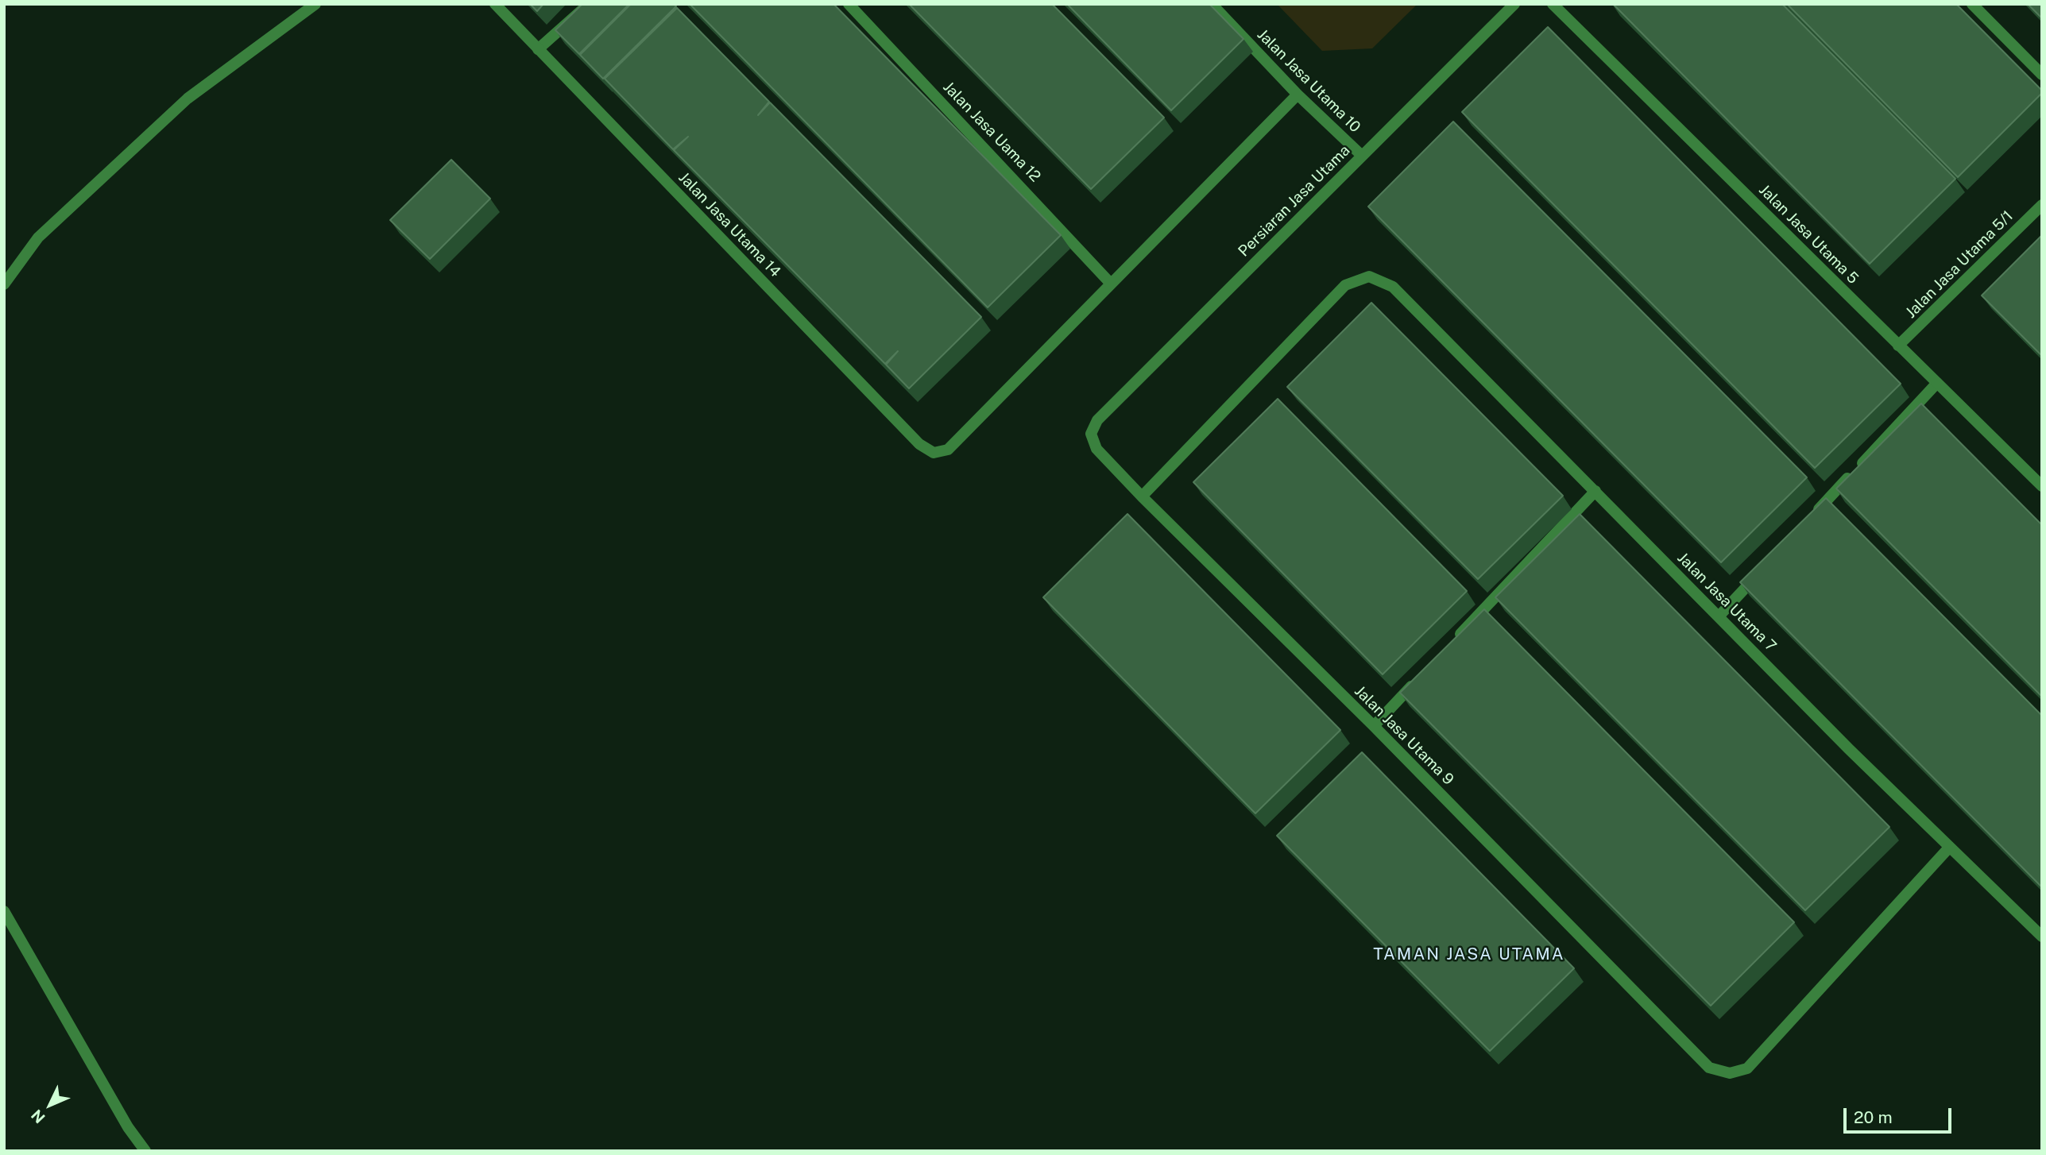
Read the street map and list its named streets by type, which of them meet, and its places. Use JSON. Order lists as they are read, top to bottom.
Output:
{
  "streets": {
    "street": [
      "Jalan Jasa Utama 10",
      "Jalan Jasa Uama 12",
      "Persiaran Jasa Utama",
      "Jalan Jasa Utama 14",
      "Jalan Jasa Utama 5",
      "Jalan Jasa Utama 5/1",
      "Jalan Jasa Utama 7",
      "Jalan Jasa Utama 9"
    ]
  },
  "crossings": [
    ["Jalan Jasa Utama 10", "Persiaran Jasa Utama"],
    ["Jalan Jasa Uama 12", "Jalan Jasa Utama 14"],
    ["Persiaran Jasa Utama", "Jalan Jasa Utama 9"],
    ["Jalan Jasa Utama 5", "Jalan Jasa Utama 5/1"],
    ["Jalan Jasa Utama 7", "Jalan Jasa Utama 9"]
  ],
  "districts": ["TAMAN JASA UTAMA"],
  "scale_bar": "20 m",
  "north": "bottom left"
}
